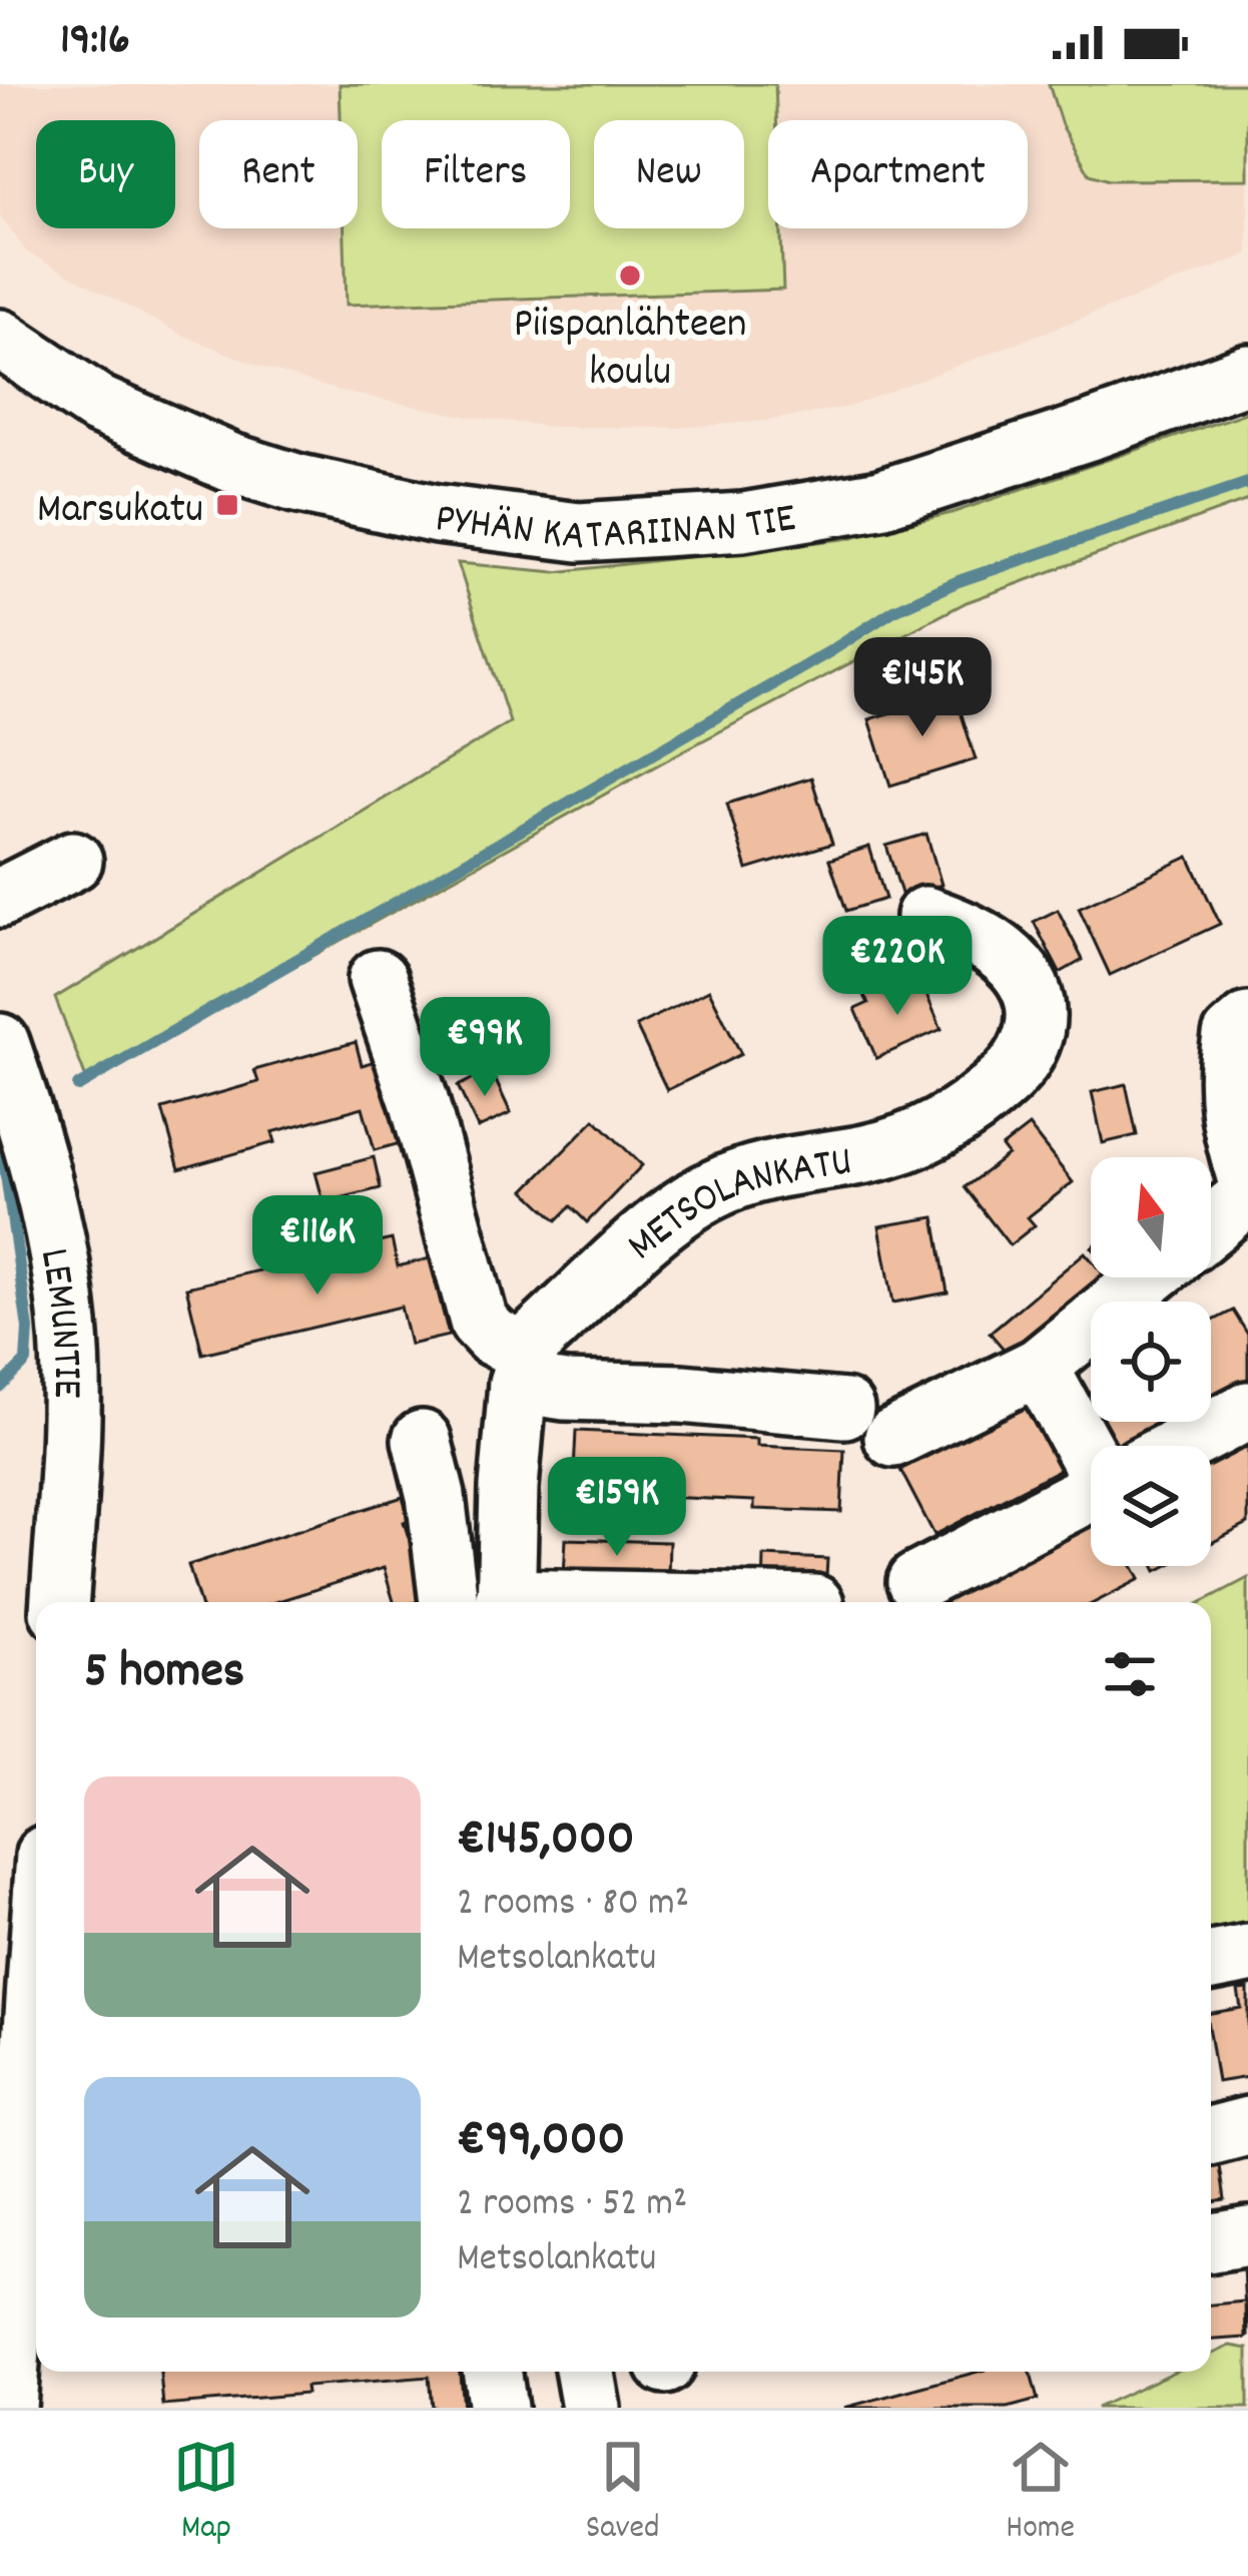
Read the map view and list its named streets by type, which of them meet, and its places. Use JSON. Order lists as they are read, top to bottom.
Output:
{
  "streets": {
    "street": ["PYHÄN KATARIINAN TIE", "METSOLANKATU", "LEMUNTIE"]
  },
  "places": {
    "other": ["Piispanlähteen koulu"],
    "transit": ["Marsukatu"]
  },
  "north": "top",
  "page": {
    "status": "19:16",
    "chip": [
      "Buy",
      "Rent",
      "Filters",
      "New",
      "Apartment"
    ],
    "price": [
      "€145K",
      "€220K",
      "€99K",
      "€116K",
      "€159K"
    ],
    "heading": "5 homes",
    "list": [
      {
        "name": "€145,000",
        "note": "2 rooms · 80 m² · Metsolankatu"
      },
      {
        "name": "€99,000",
        "note": "2 rooms · 52 m² · Metsolankatu"
      }
    ],
    "tabs": ["Map", "Saved", "Home"]
  }
}
